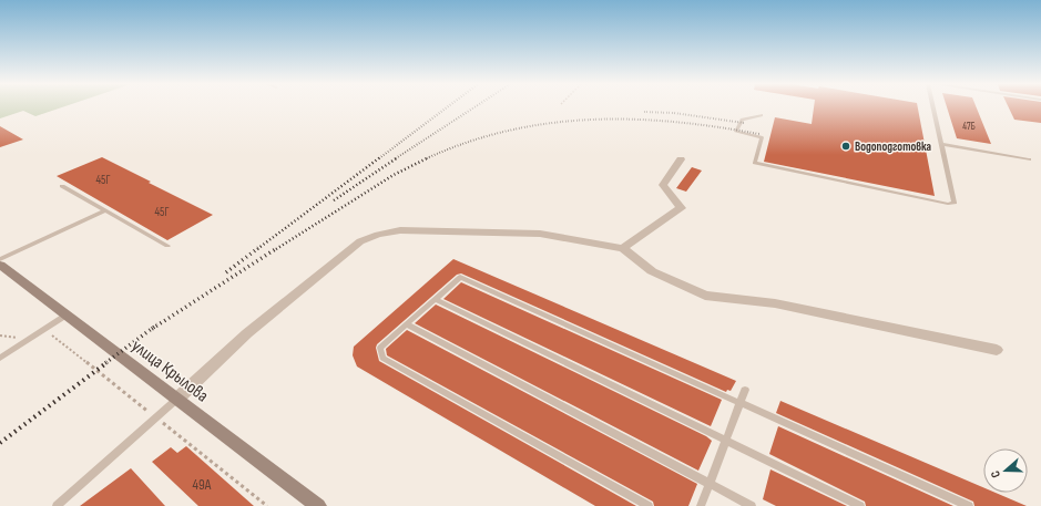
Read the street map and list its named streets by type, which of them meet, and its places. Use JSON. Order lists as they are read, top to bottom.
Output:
{
  "streets": {
    "street": ["улица Крылова"]
  },
  "places": ["Водоподготовка"],
  "house_numbers": [
    "47Б",
    "45Г",
    "45Г",
    "49А"
  ],
  "north": "left"
}
